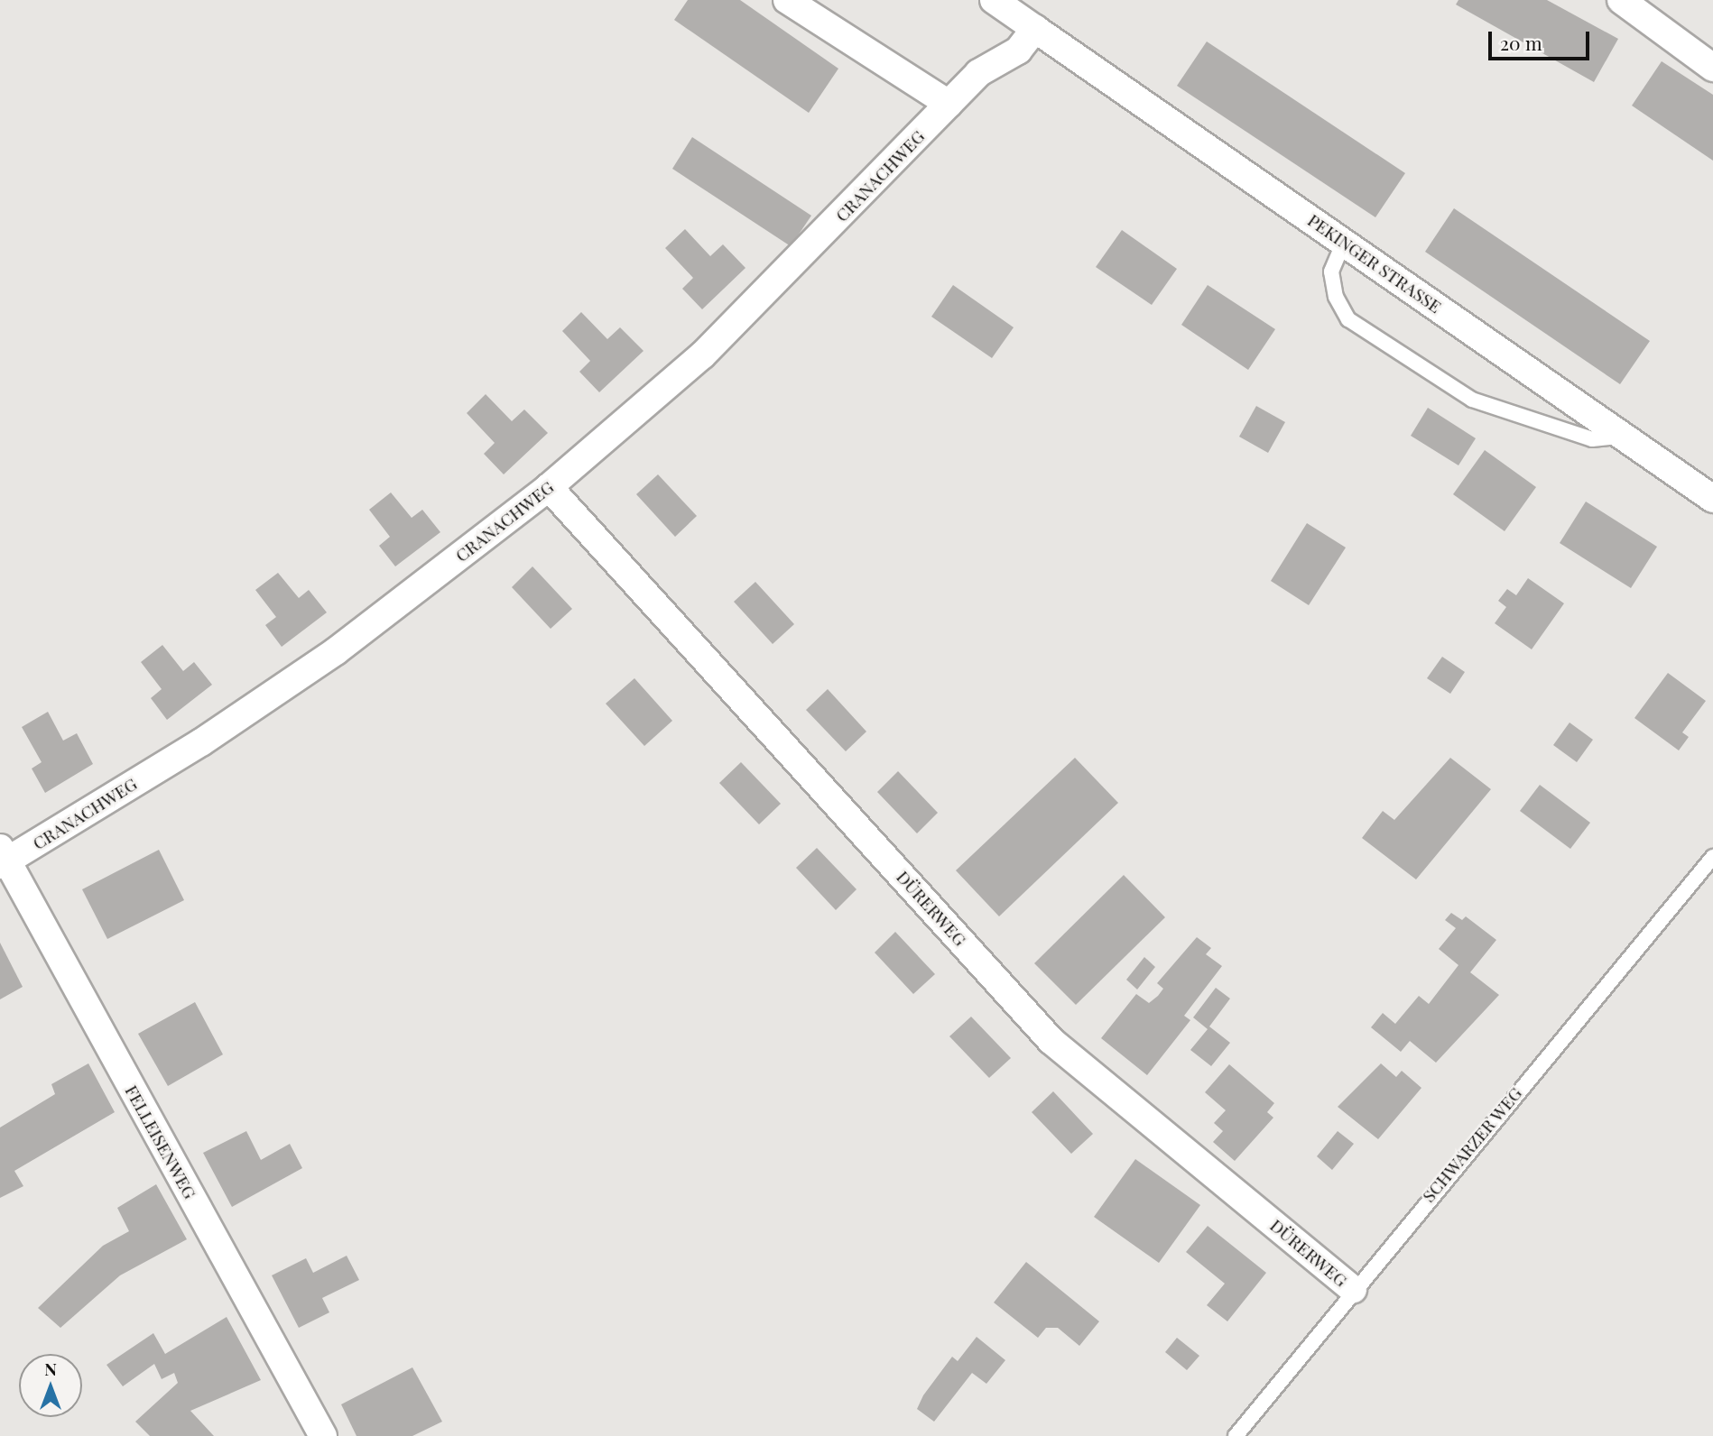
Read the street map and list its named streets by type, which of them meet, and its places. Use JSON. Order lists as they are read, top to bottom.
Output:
{
  "streets": {
    "street": [
      "CRANACHWEG",
      "PEKINGER STRASSE",
      "DÜRERWEG",
      "FELLEISENWEG"
    ],
    "lane": ["SCHWARZER WEG"]
  },
  "crossings": [
    ["CRANACHWEG", "DÜRERWEG"],
    ["CRANACHWEG", "FELLEISENWEG"],
    ["DÜRERWEG", "SCHWARZER WEG"]
  ],
  "scale_bar": "20 m",
  "north": "top"
}
